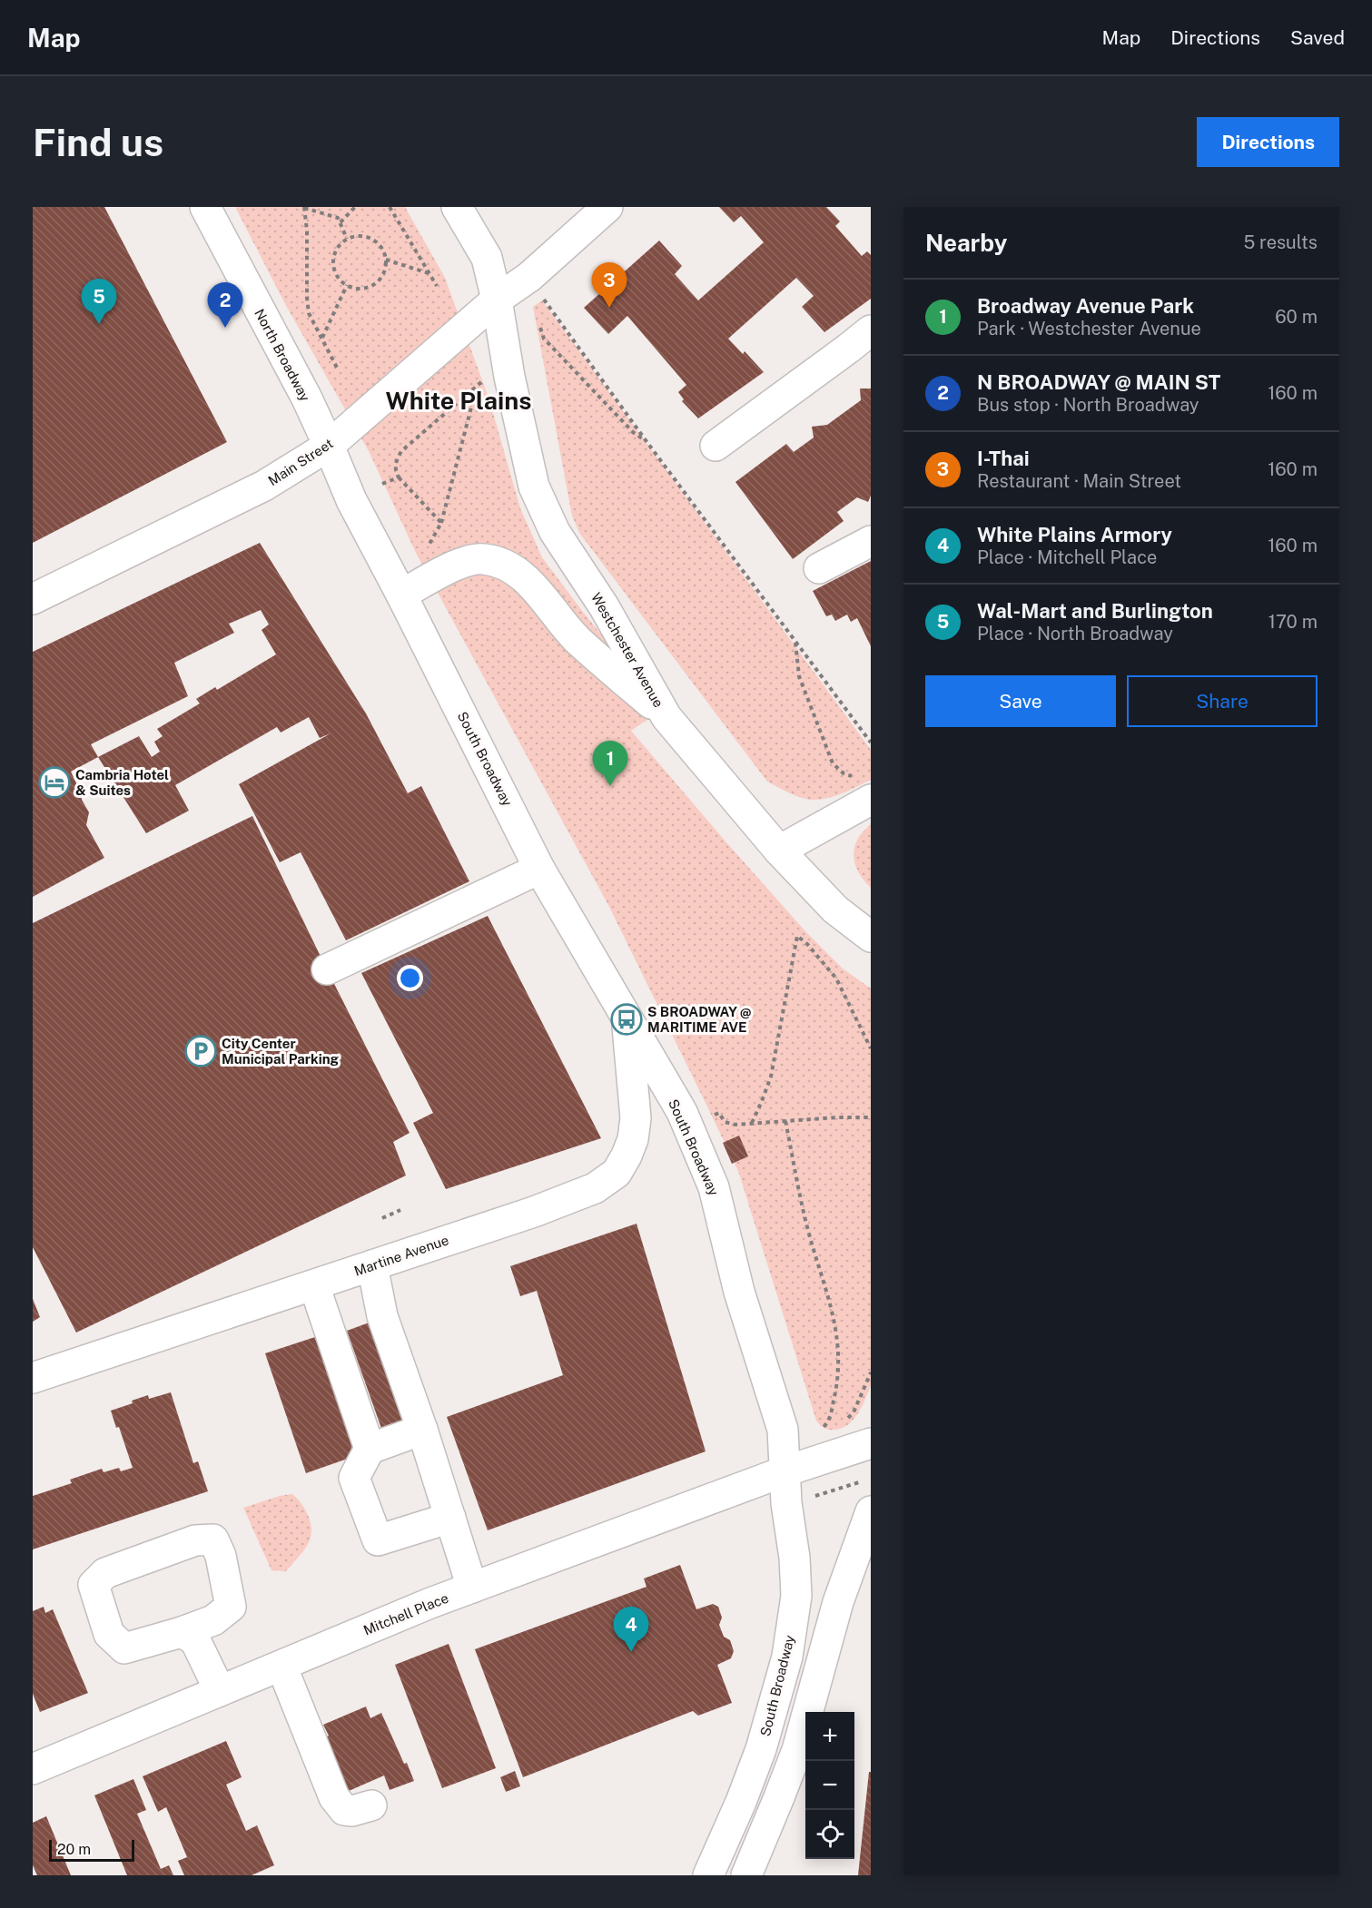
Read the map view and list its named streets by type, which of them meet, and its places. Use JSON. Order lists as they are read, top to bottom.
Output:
{
  "streets": {
    "main road": [
      "North Broadway",
      "Main Street",
      "Westchester Avenue",
      "South Broadway",
      "Martine Avenue",
      "Mitchell Place"
    ]
  },
  "crossings": [
    ["North Broadway", "Main Street"],
    ["North Broadway", "South Broadway"],
    ["Main Street", "Westchester Avenue"],
    ["Main Street", "South Broadway"],
    ["South Broadway", "Martine Avenue"],
    ["South Broadway", "Mitchell Place"]
  ],
  "districts": ["White Plains"],
  "places": {
    "hotel": ["Cambria Hotel & Suites"],
    "bus stop": ["S BROADWAY @ MARITIME AVE"],
    "parking": ["City Center Municipal Parking"]
  },
  "scale_bar": "20 m",
  "page": {
    "header": "Map",
    "nav": ["Map", "Directions", "Saved"],
    "buttons": [
      "Directions",
      ["Save", "Share"]
    ],
    "title": "Find us",
    "heading": ["Nearby", "5 results"],
    "pins": [
      "3",
      "5",
      "2",
      "1",
      "4"
    ],
    "list": [
      {
        "mark": "1",
        "name": "Broadway Avenue Park",
        "note": "Park · Westchester Avenue",
        "value": "60 m"
      },
      {
        "mark": "2",
        "name": "N BROADWAY @ MAIN ST",
        "note": "Bus stop · North Broadway",
        "value": "160 m"
      },
      {
        "mark": "3",
        "name": "I-Thai",
        "note": "Restaurant · Main Street",
        "value": "160 m"
      },
      {
        "mark": "4",
        "name": "White Plains Armory",
        "note": "Place · Mitchell Place",
        "value": "160 m"
      },
      {
        "mark": "5",
        "name": "Wal-Mart and Burlington",
        "note": "Place · North Broadway",
        "value": "170 m"
      }
    ],
    "map_buttons": ["+", "−"],
    "scale": "20 m"
  }
}
